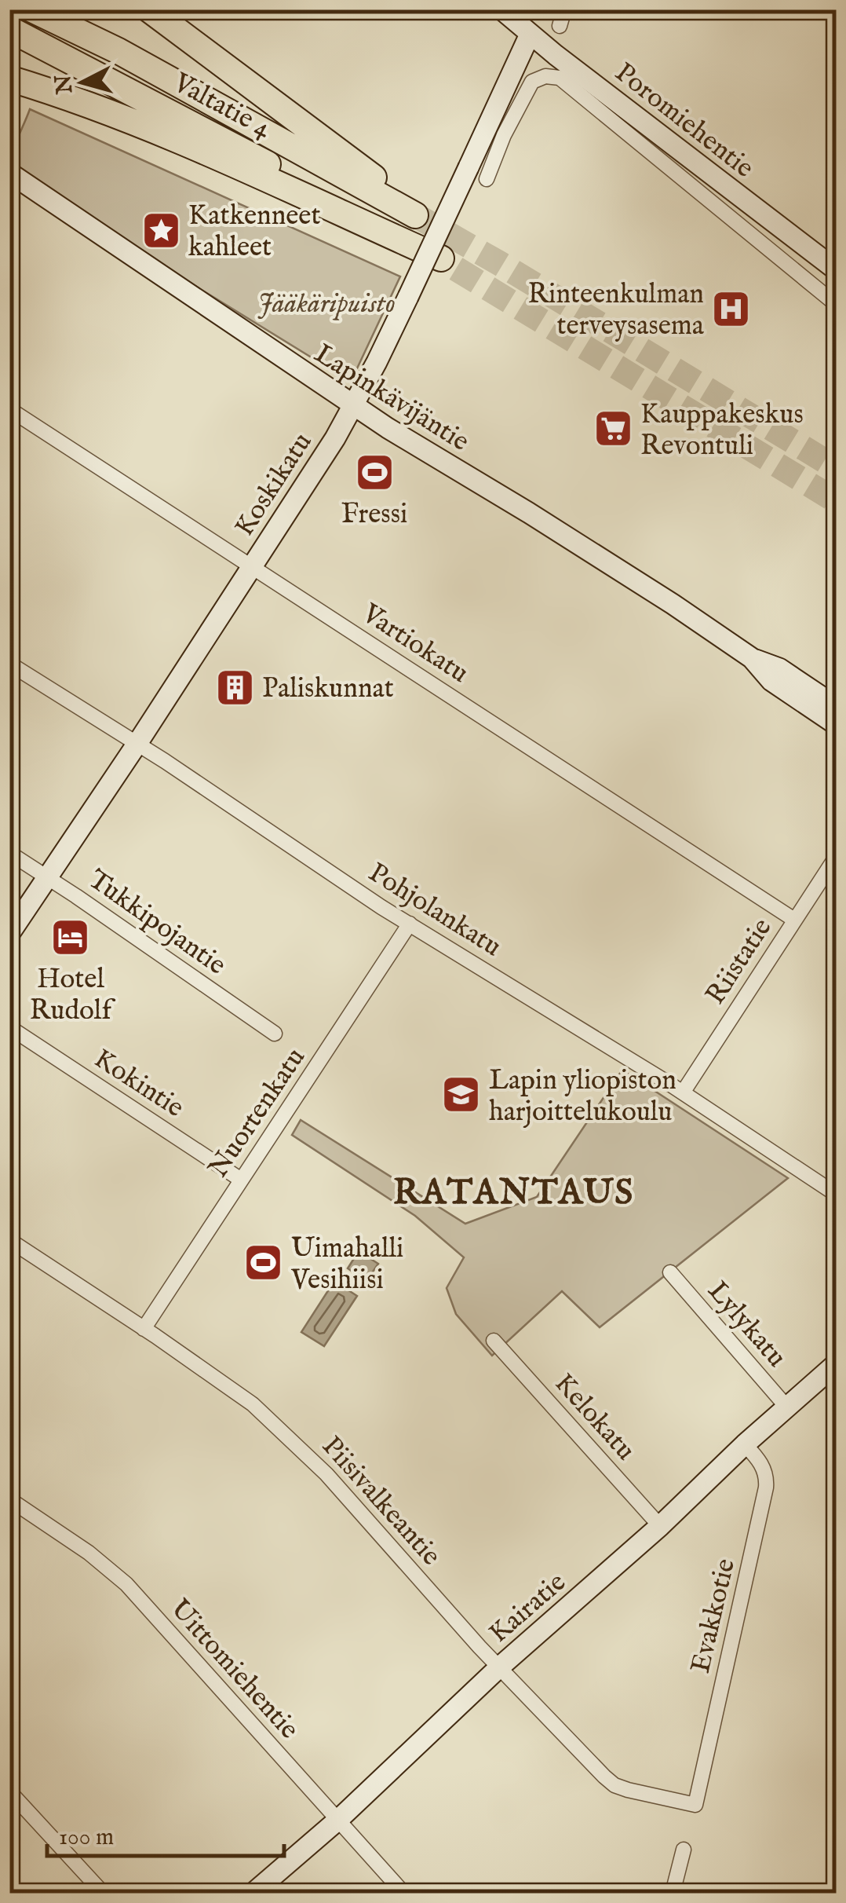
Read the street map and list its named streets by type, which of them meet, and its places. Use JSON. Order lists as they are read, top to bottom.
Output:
{
  "streets": {
    "highway": ["Valtatie 4"],
    "main road": [
      "Poromiehentie",
      "Lapinkävijäntie",
      "Koskikatu",
      "Kairatie"
    ],
    "street": [
      "Vartiokatu",
      "Pohjolankatu",
      "Tukkipojantie",
      "Riistatie",
      "Kokintie",
      "Nuortenkatu",
      "Lylykatu",
      "Kelokatu",
      "Piisivalkeantie",
      "Evakkotie",
      "Uittomiehentie"
    ]
  },
  "crossings": [
    ["Poromiehentie", "Koskikatu"],
    ["Lapinkävijäntie", "Koskikatu"],
    ["Koskikatu", "Vartiokatu"],
    ["Koskikatu", "Pohjolankatu"],
    ["Koskikatu", "Tukkipojantie"],
    ["Vartiokatu", "Riistatie"],
    ["Pohjolankatu", "Riistatie"],
    ["Pohjolankatu", "Nuortenkatu"],
    ["Kokintie", "Nuortenkatu"],
    ["Nuortenkatu", "Piisivalkeantie"],
    ["Lylykatu", "Kairatie"],
    ["Kelokatu", "Kairatie"],
    ["Piisivalkeantie", "Kairatie"],
    ["Piisivalkeantie", "Evakkotie"],
    ["Kairatie", "Evakkotie"],
    ["Kairatie", "Uittomiehentie"]
  ],
  "districts": ["RATANTAUS"],
  "parks": ["Jääkäripuisto"],
  "places": {
    "place": ["Katkenneet kahleet"],
    "hospital": ["Rinteenkulman terveysasema"],
    "supermarket": ["Kauppakeskus Revontuli"],
    "sports": ["Fressi", "Uimahalli Vesihiisi"],
    "building": ["Paliskunnat"],
    "hotel": ["Hotel Rudolf"],
    "school or university": ["Lapin yliopiston harjoittelukoulu"]
  },
  "scale_bar": "100 m",
  "north": "left"
}
